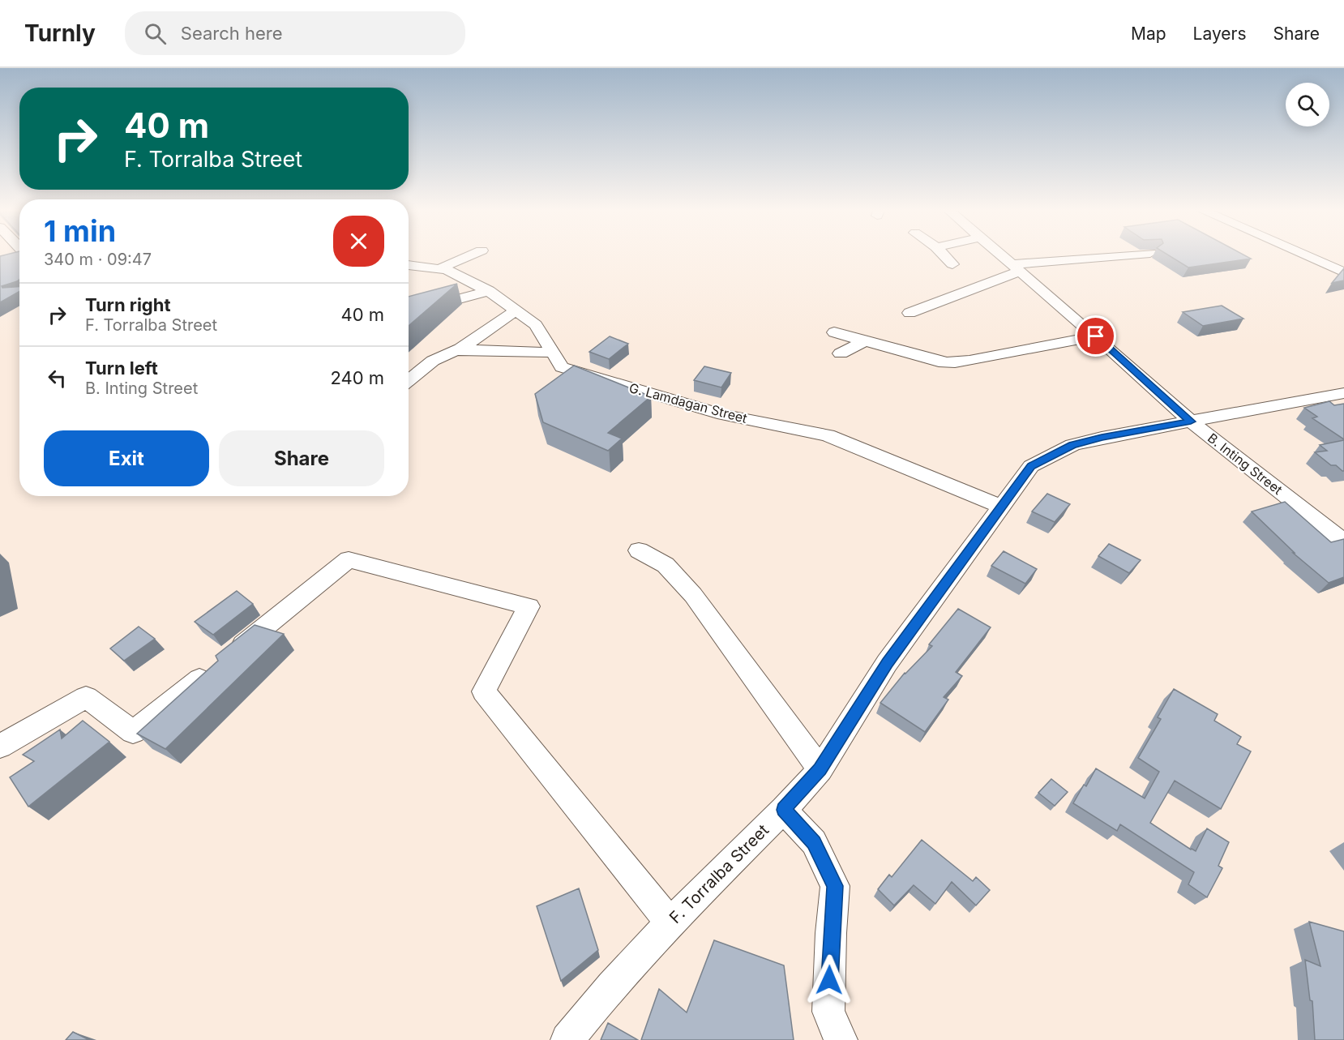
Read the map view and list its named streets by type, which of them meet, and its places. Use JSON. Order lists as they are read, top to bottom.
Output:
{
  "streets": {
    "street": ["G. Lamdagan Street", "B. Inting Street", "F. Torralba Street"]
  },
  "crossings": [
    ["G. Lamdagan Street", "F. Torralba Street"],
    ["B. Inting Street", "F. Torralba Street"]
  ],
  "page": {
    "header": "Turnly",
    "search": "Search here",
    "nav": ["Map", "Layers", "Share"],
    "turn": ["40 m", "F. Torralba Street"],
    "heading": ["1 min", "340 m · 09:47"],
    "list": [
      {
        "name": "Turn right",
        "note": "F. Torralba Street",
        "value": "40 m"
      },
      {
        "name": "Turn left",
        "note": "B. Inting Street",
        "value": "240 m"
      }
    ],
    "buttons": ["Exit", "Share"]
  }
}
